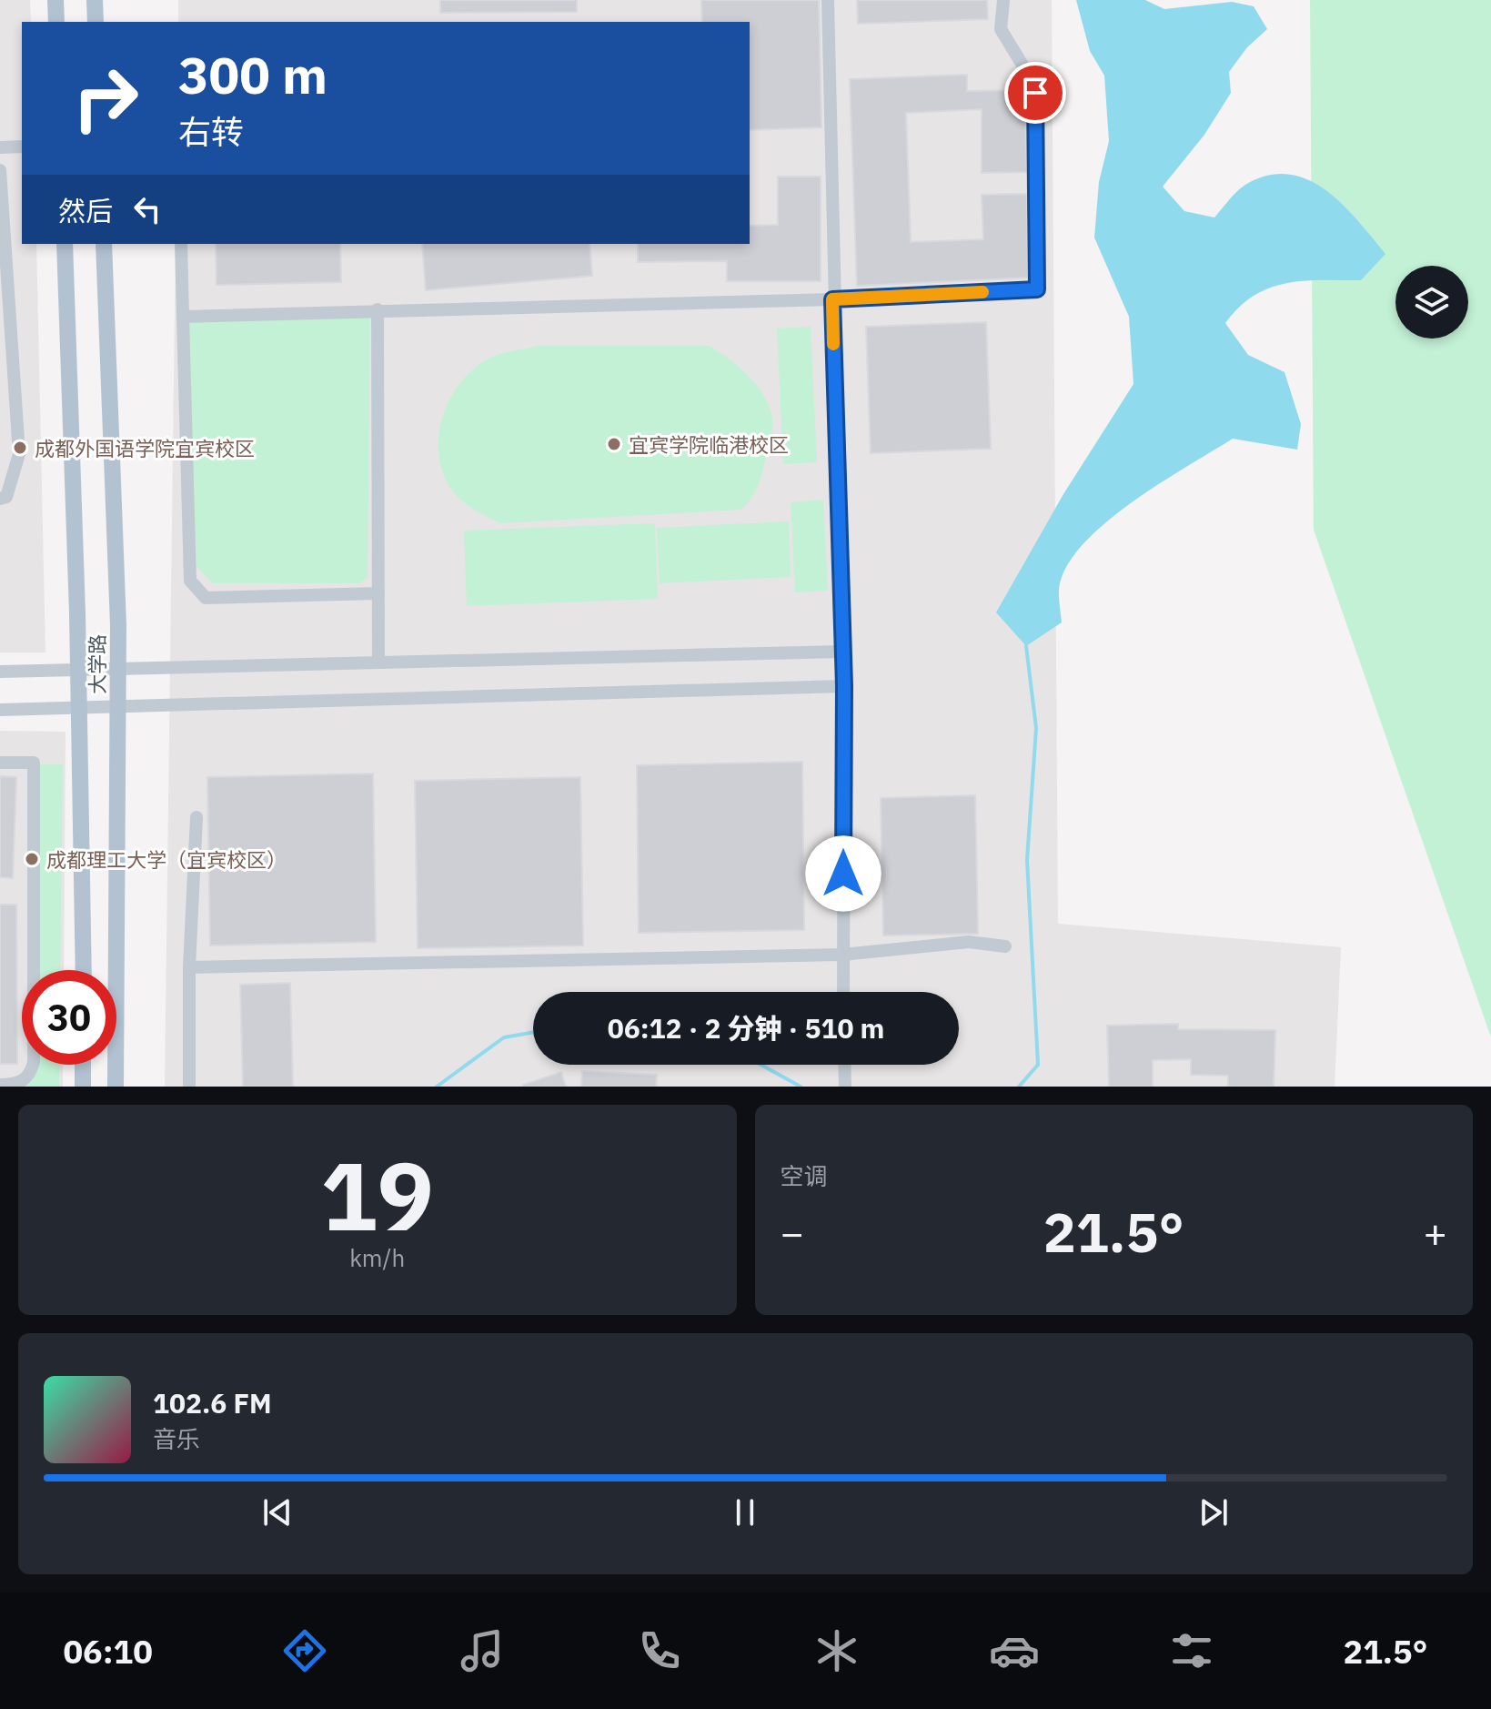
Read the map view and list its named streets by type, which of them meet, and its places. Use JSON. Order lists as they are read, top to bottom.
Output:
{
  "streets": {
    "main road": ["大学路"]
  },
  "places": ["宜宾学院临港校区", "成都外国语学院宜宾校区", "成都理工大学（宜宾校区）"],
  "page": {
    "turn": ["300 m", "右转"],
    "then": "然后",
    "limit": "30",
    "trip": "06:12 · 2 分钟 · 510 m",
    "tile": [
      ["19", "km/h"],
      "空调"
    ],
    "heat": ["−", "21.5°", "+"],
    "song": ["102.6 FM", "音乐"],
    "tabs": ["06:10", "21.5°"]
  }
}
